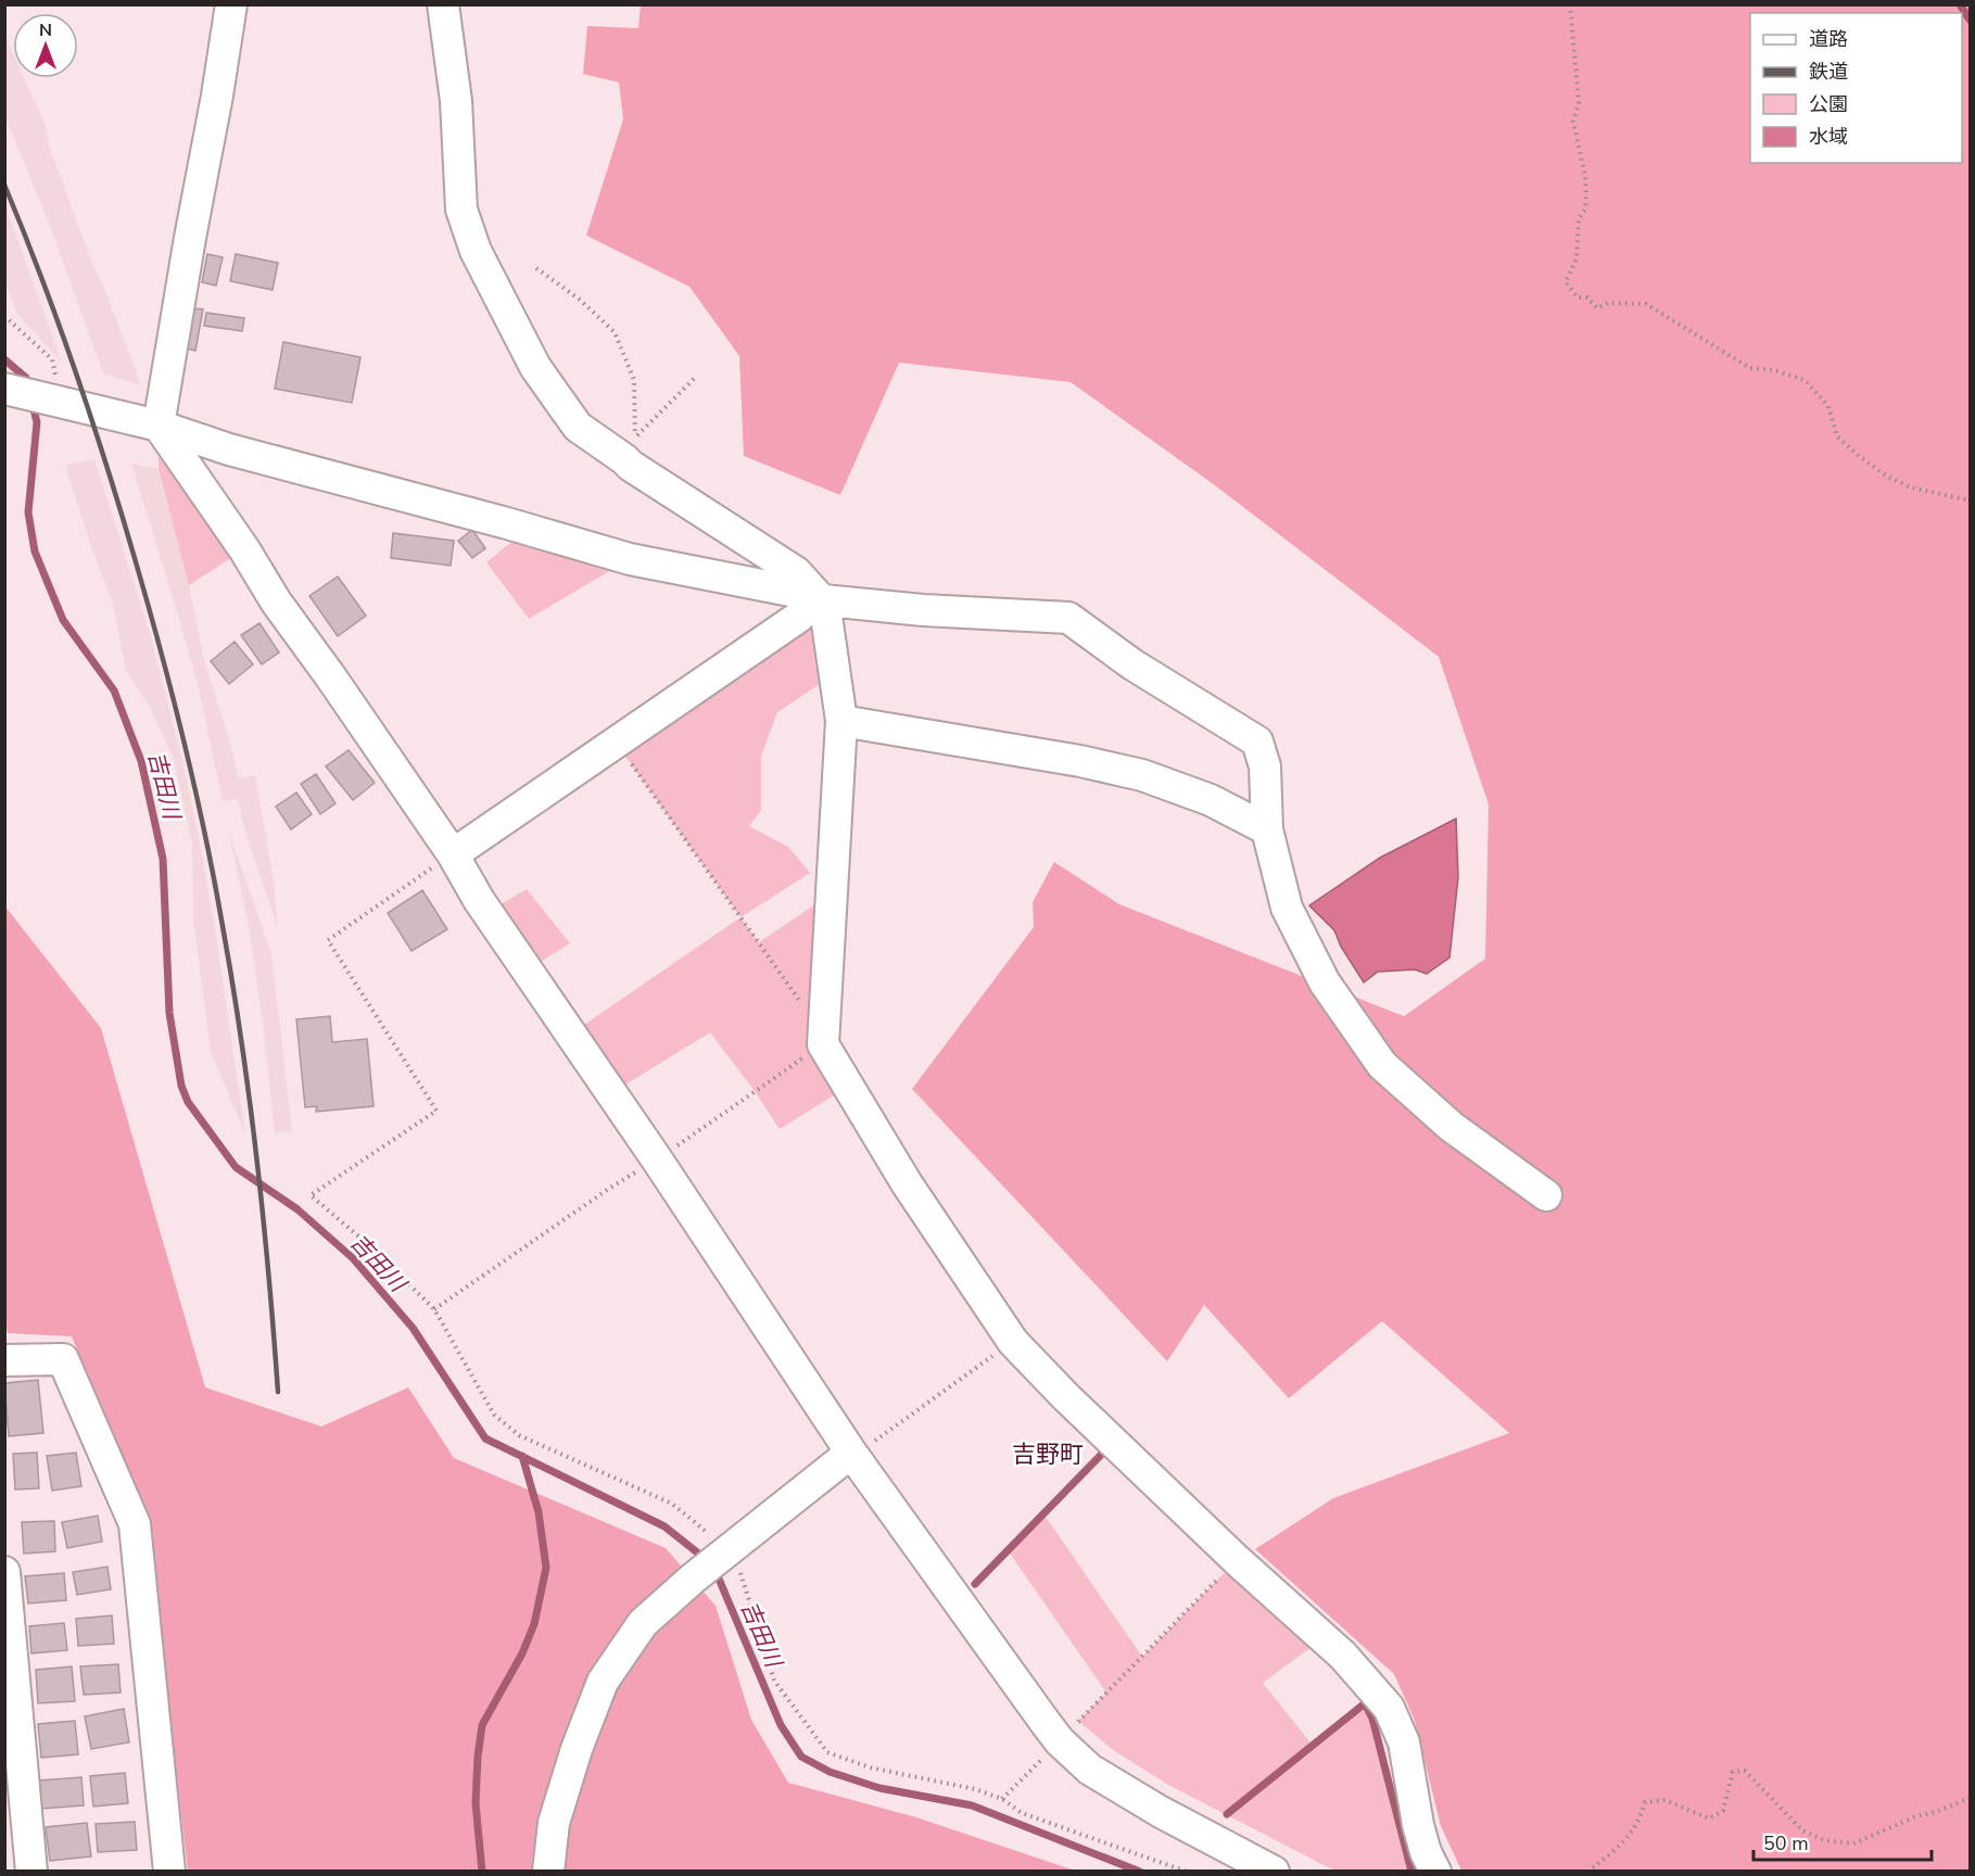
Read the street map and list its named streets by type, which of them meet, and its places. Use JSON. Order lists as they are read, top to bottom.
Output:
{
  "districts": ["吉野町"],
  "water": ["吉田川"],
  "legend": [
    "道路",
    "鉄道",
    "公園",
    "水域"
  ],
  "scale_bar": "50 m",
  "north": "top"
}
